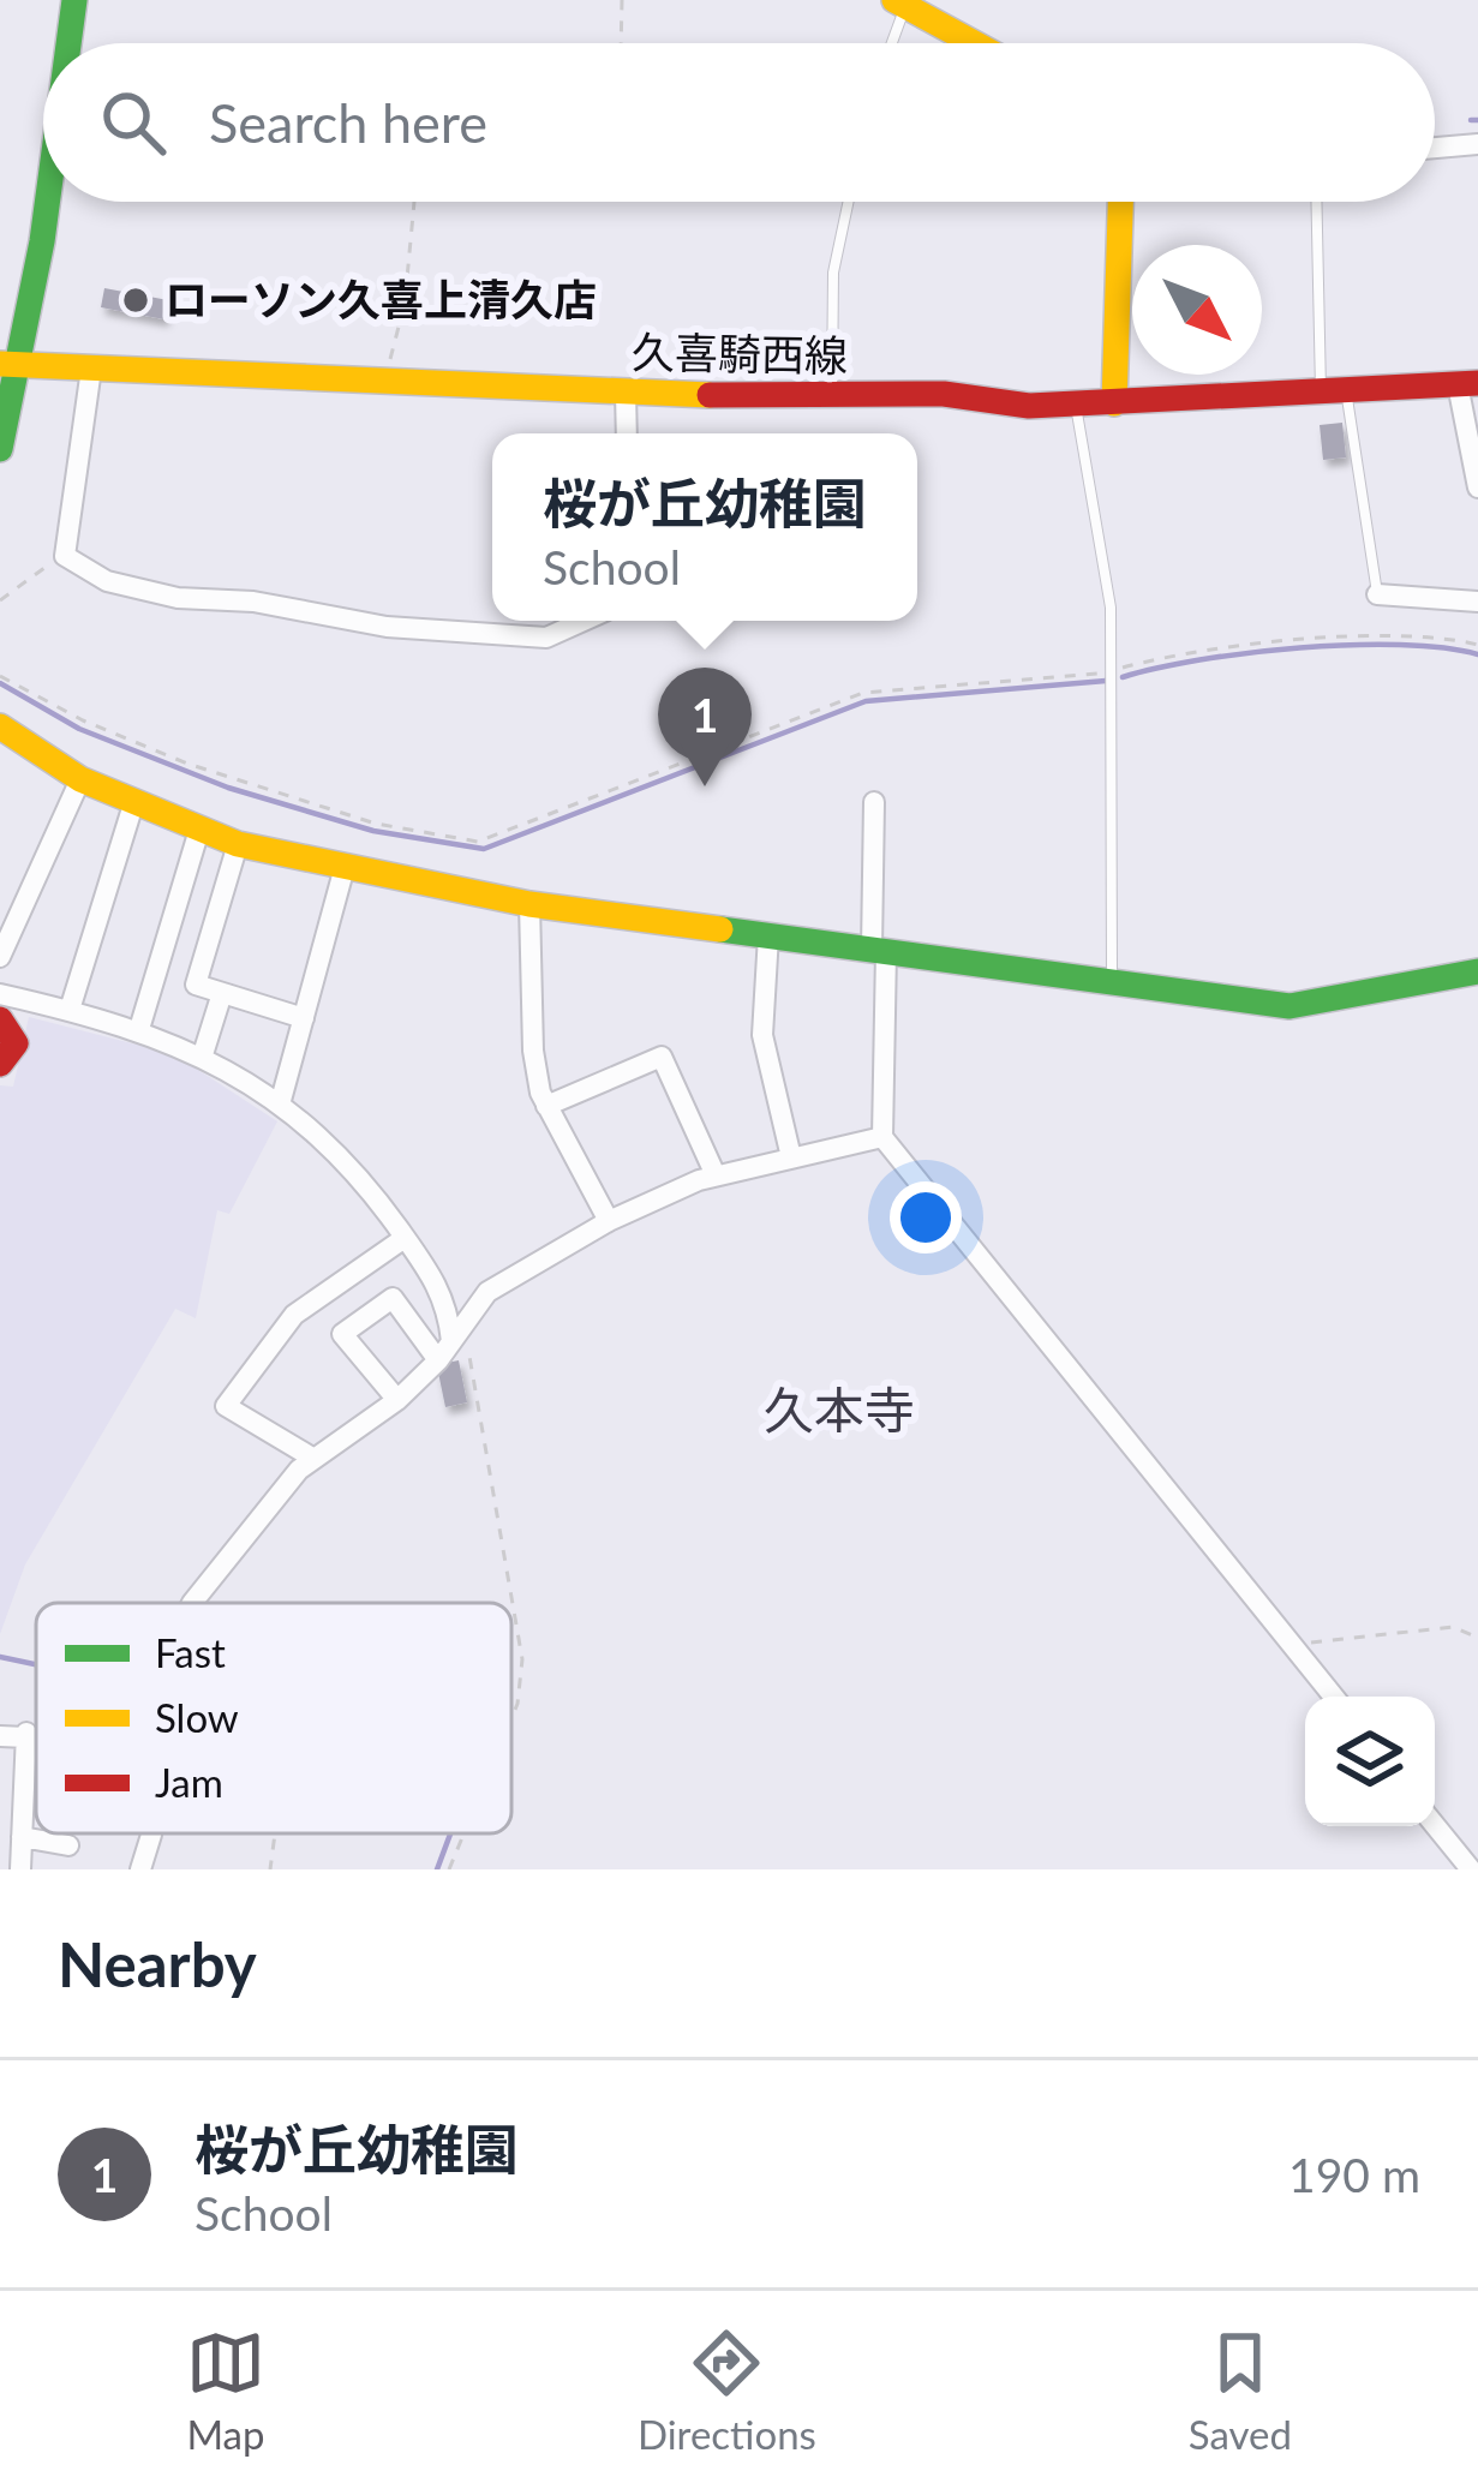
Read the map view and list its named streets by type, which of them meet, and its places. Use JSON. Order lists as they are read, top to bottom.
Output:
{
  "streets": {
    "street": ["久喜騎西線"]
  },
  "districts": ["久本寺"],
  "places": ["ローソン久喜上清久店"],
  "legend": ["Fast", "Slow", "Jam"],
  "north": "bottom right",
  "page": {
    "search": "Search here",
    "popup": ["桜が丘幼稚園", "School"],
    "pins": "1",
    "heading": "Nearby",
    "list": [
      {
        "mark": "1",
        "name": "桜が丘幼稚園",
        "note": "School",
        "value": "190 m"
      }
    ],
    "nav": ["Map", "Directions", "Saved"]
  }
}
